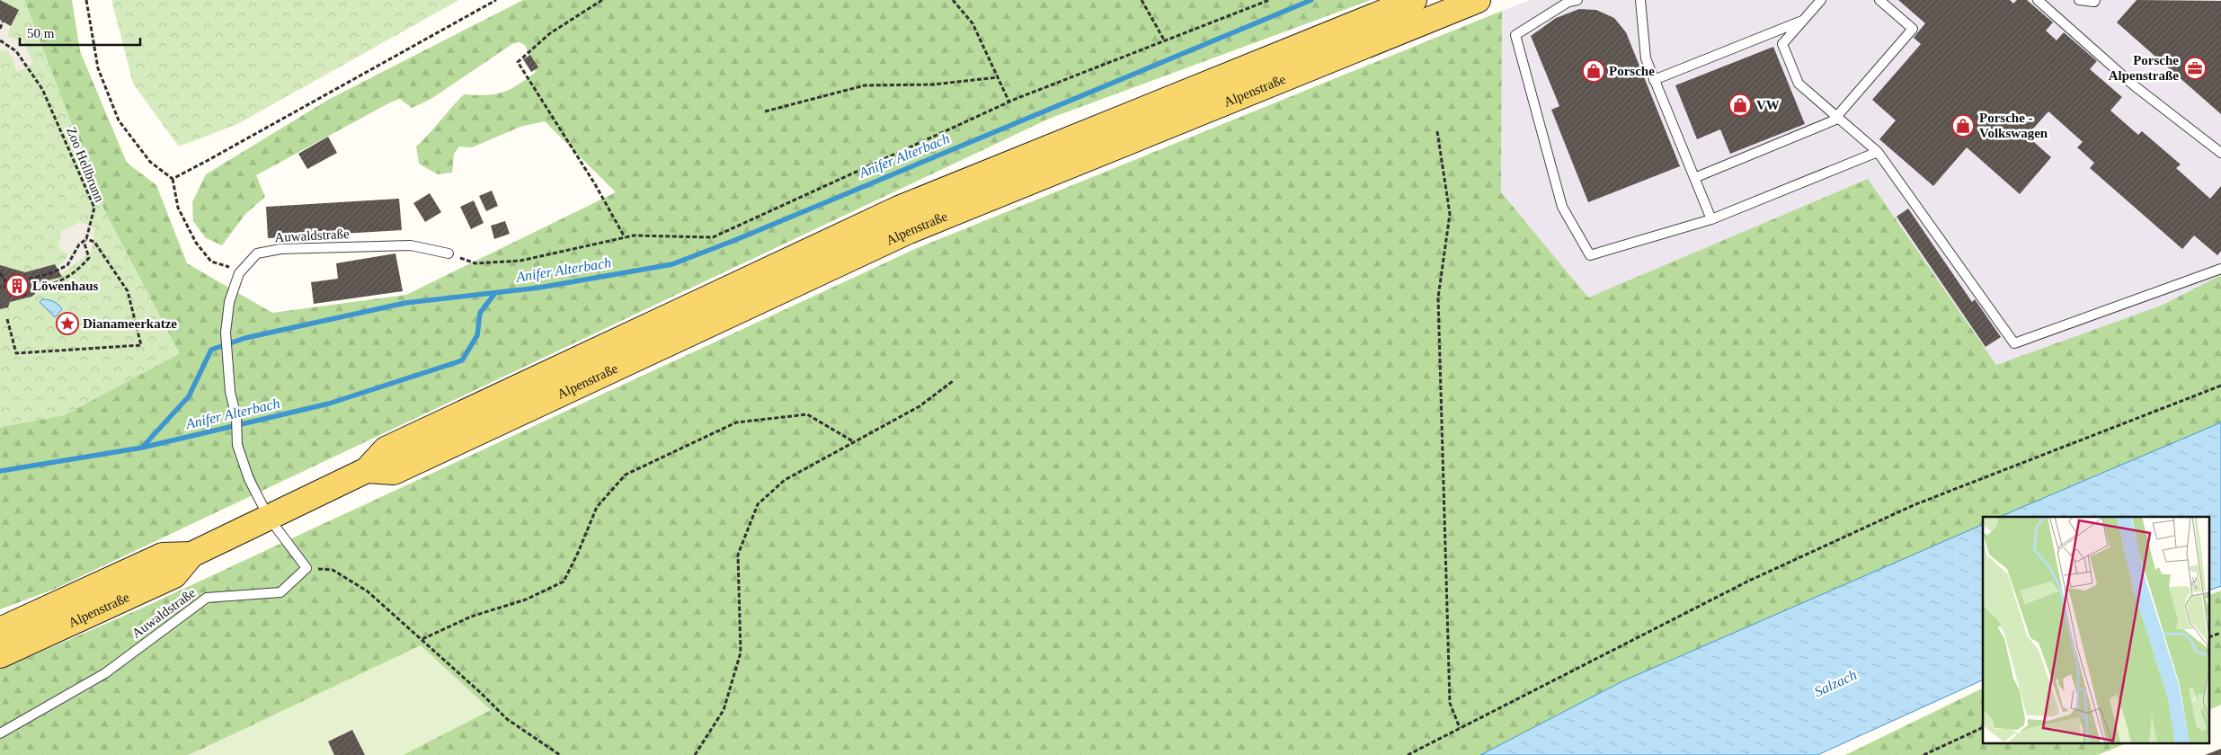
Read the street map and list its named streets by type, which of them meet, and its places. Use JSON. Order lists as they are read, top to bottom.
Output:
{
  "streets": {
    "main road": ["Alpenstraße"],
    "lane": ["Auwaldstraße"],
    "path": ["Zoo Hellbrunn"]
  },
  "crossings": [
    ["Alpenstraße", "Auwaldstraße"]
  ],
  "water": ["Anifer Alterbach", "Salzach"],
  "places": {
    "office": ["Porsche Alpenstraße"],
    "shop": ["Porsche", "VW", "Porsche - Volkswagen"],
    "building": ["Löwenhaus"],
    "place": ["Dianameerkatze"]
  },
  "scale_bar": "50 m"
}
